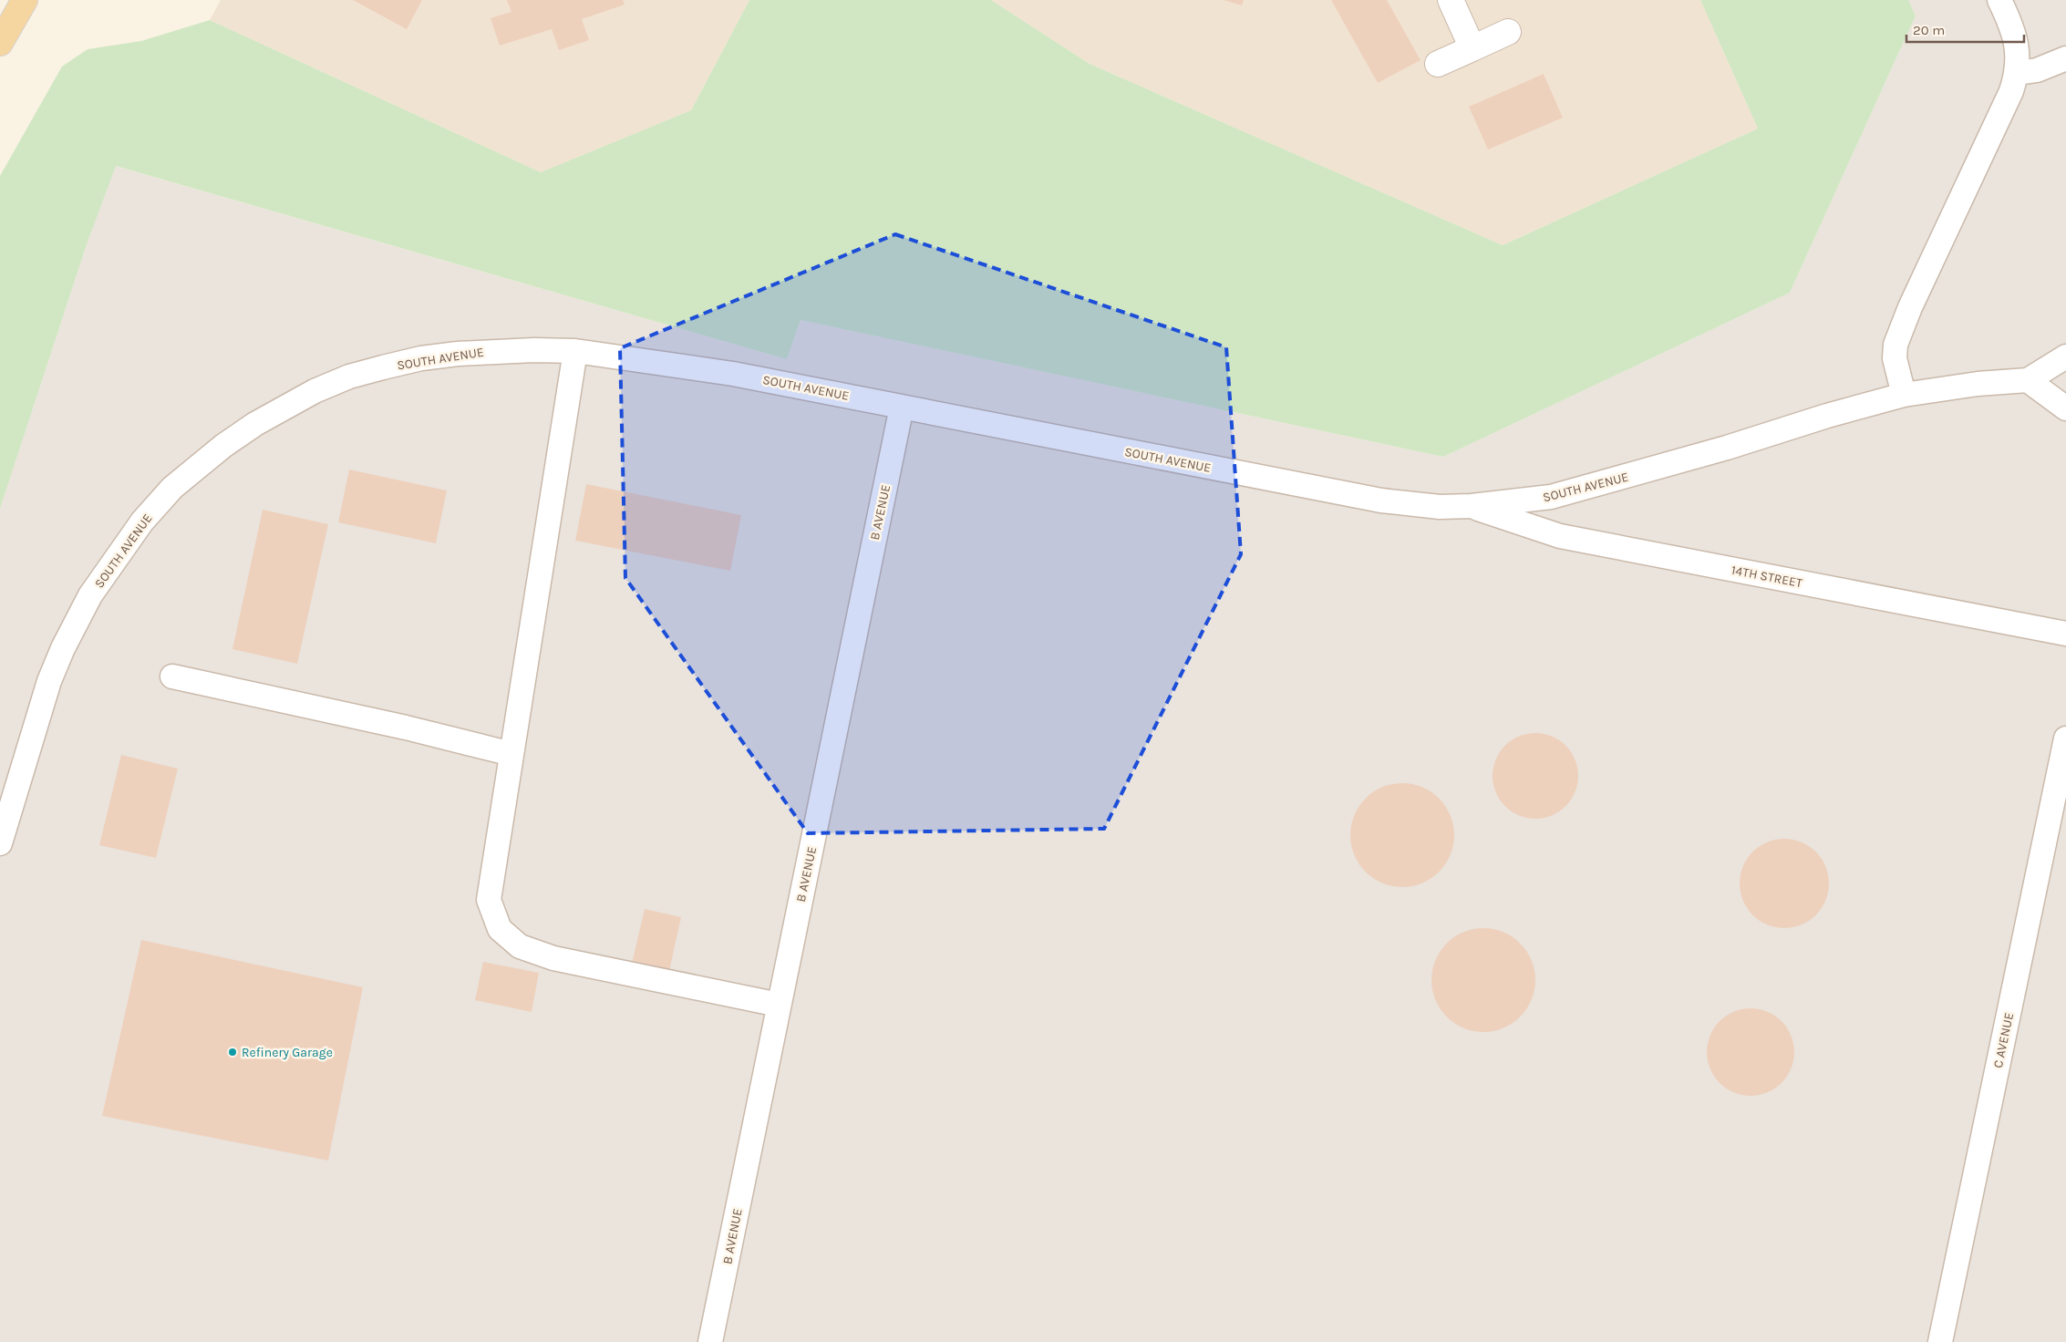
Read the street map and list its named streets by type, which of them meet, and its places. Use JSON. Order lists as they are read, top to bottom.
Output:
{
  "streets": {
    "lane": [
      "SOUTH AVENUE",
      "B AVENUE",
      "14TH STREET",
      "C AVENUE"
    ]
  },
  "crossings": [
    ["SOUTH AVENUE", "B AVENUE"],
    ["SOUTH AVENUE", "14TH STREET"]
  ],
  "places": ["Refinery Garage"],
  "scale_bar": "20 m"
}
